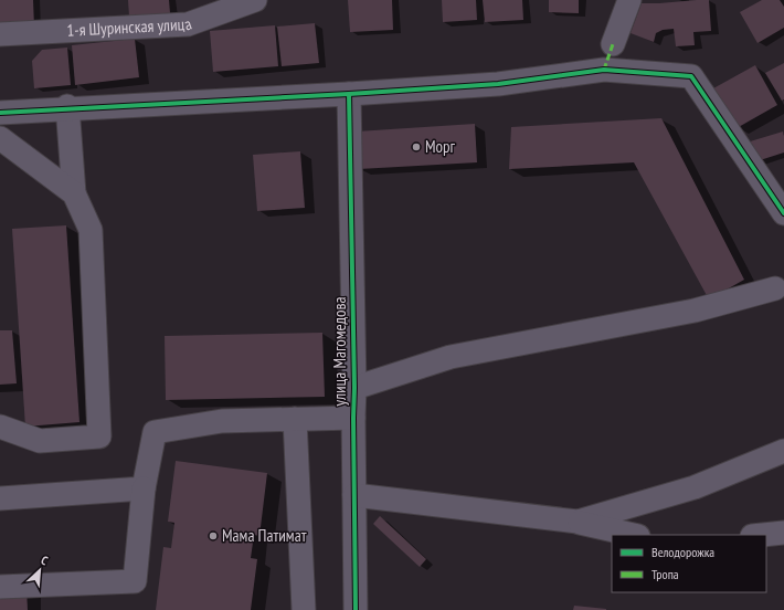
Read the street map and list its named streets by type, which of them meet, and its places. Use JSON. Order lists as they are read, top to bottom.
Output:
{
  "streets": {
    "street": ["1-я Шуринская улица", "улица Магомедова"]
  },
  "places": ["Морг", "Мама Патимат"],
  "legend": ["Велодорожка", "Тропа"],
  "north": "top right"
}
